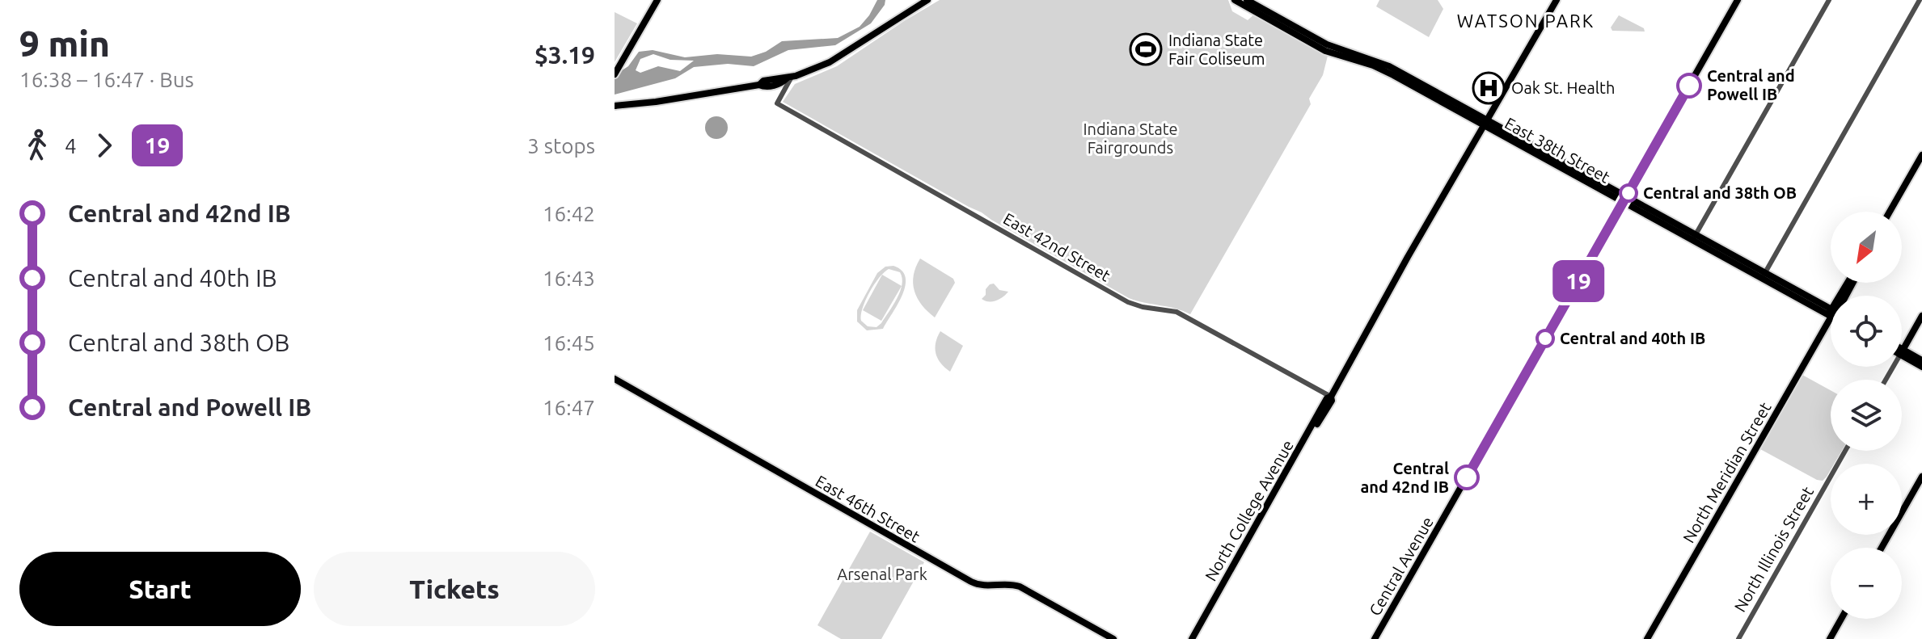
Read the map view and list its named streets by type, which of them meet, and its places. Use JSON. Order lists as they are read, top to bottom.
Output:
{
  "streets": {
    "main road": [
      "East 38th Street",
      "North Meridian Street",
      "East 46th Street",
      "North College Avenue",
      "Central Avenue"
    ],
    "street": ["East 42nd Street", "North Illinois Street"]
  },
  "crossings": [
    ["East 38th Street", "North College Avenue"],
    ["East 38th Street", "Central Avenue"],
    ["East 42nd Street", "North College Avenue"]
  ],
  "districts": ["WATSON PARK"],
  "parks": ["Indiana State Fairgrounds", "Arsenal Park"],
  "places": {
    "sports": ["Indiana State Fair Coliseum"],
    "other": [
      "Central and Powell IB",
      "Central and 38th OB",
      "Central and 40th IB",
      "Central and 42nd IB"
    ],
    "hospital": ["Oak St. Health"]
  },
  "lines": ["bus line 19"],
  "north": "bottom left",
  "page": {
    "heading": ["9 min", "16:38 – 16:47 · Bus", "$3.19"],
    "on_map": "19",
    "legs": ["4", "19", "3 stops"],
    "list": [
      {
        "name": "Central and 42nd IB",
        "value": "16:42"
      },
      {
        "name": "Central and 40th IB",
        "value": "16:43"
      },
      {
        "name": "Central and 38th OB",
        "value": "16:45"
      },
      {
        "name": "Central and Powell IB",
        "value": "16:47"
      }
    ],
    "map_buttons": ["+", "−"],
    "buttons": ["Start", "Tickets"]
  }
}
